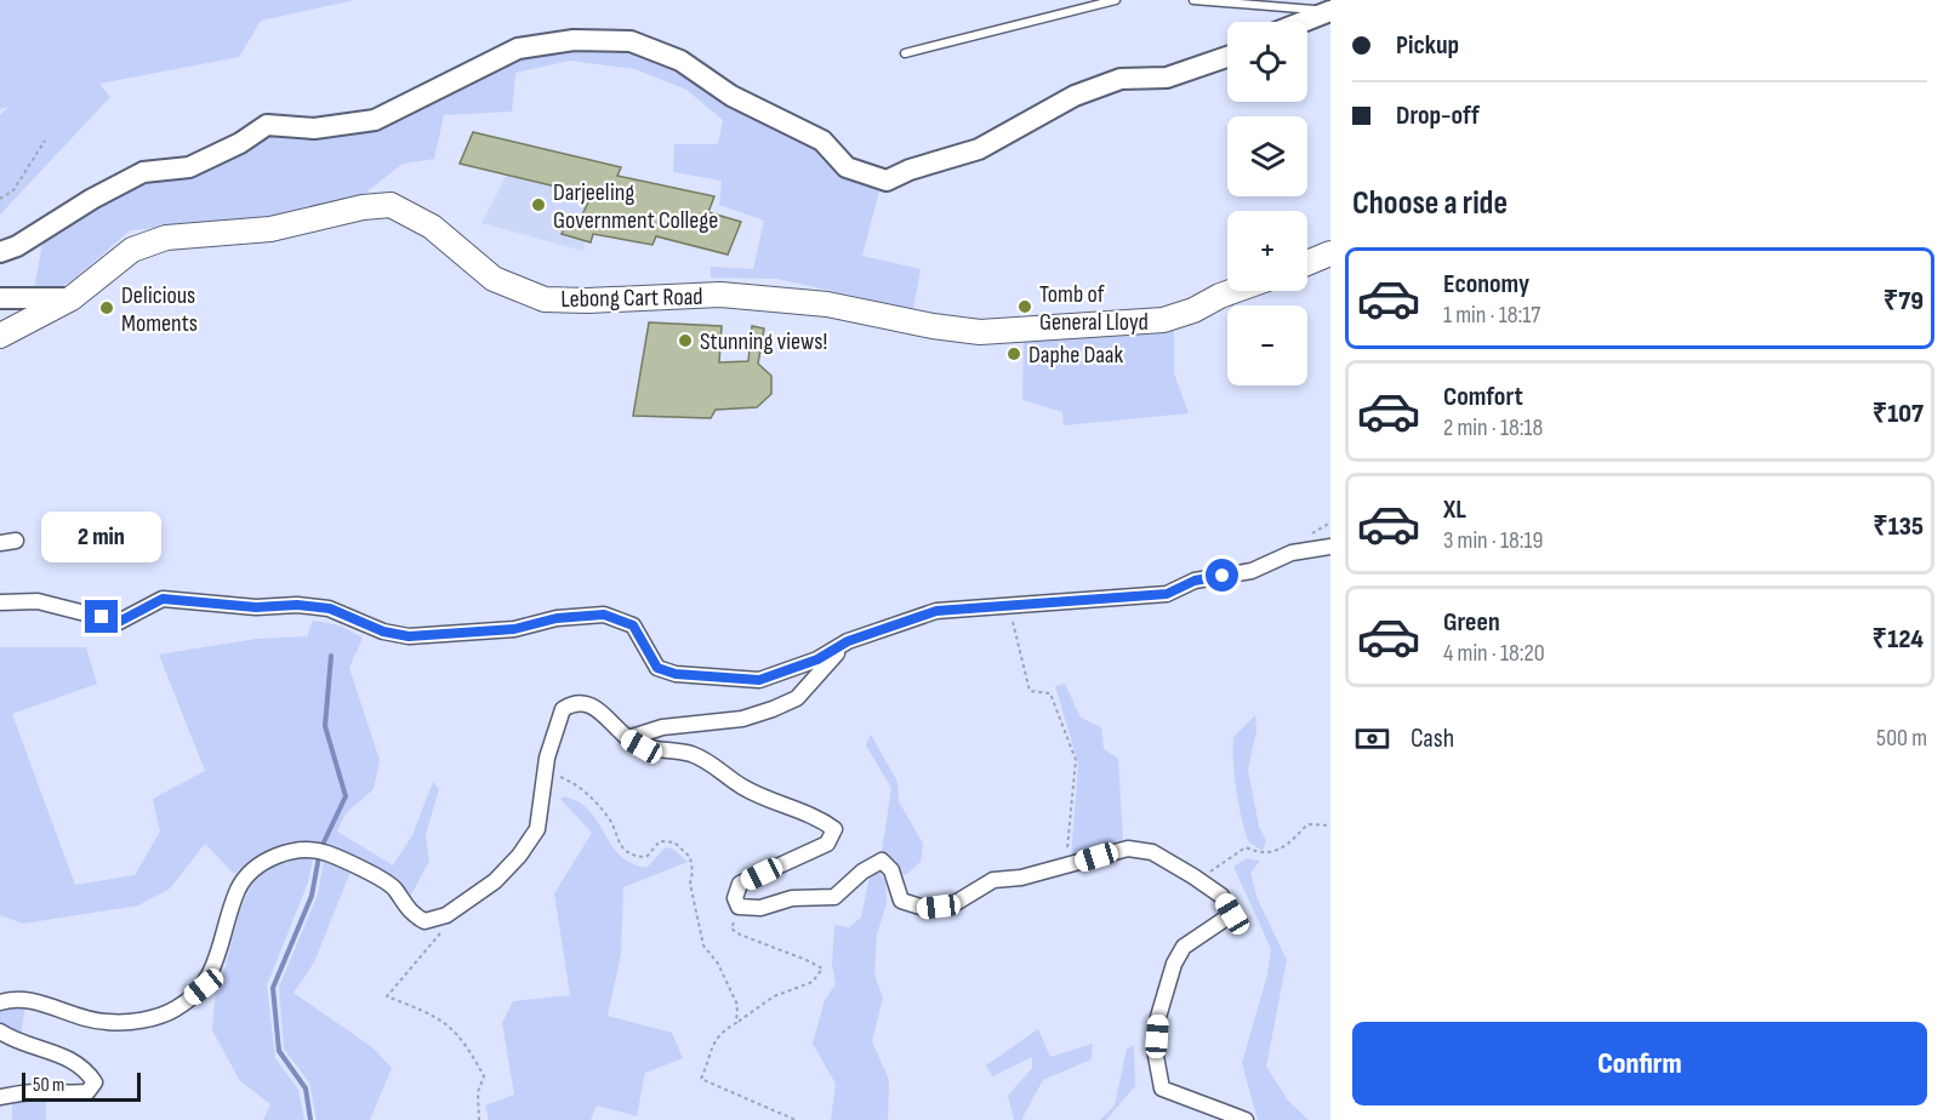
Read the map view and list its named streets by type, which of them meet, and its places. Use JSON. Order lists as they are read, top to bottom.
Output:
{
  "streets": {
    "highway": ["Lebong Cart Road"]
  },
  "places": [
    "Darjeeling Government College",
    "Tomb of General Lloyd",
    "Delicious Moments",
    "Stunning views!",
    "Daphe Daak"
  ],
  "scale_bar": "50 m",
  "page": {
    "banner": ["Pickup", "Drop-off"],
    "map_buttons": ["+", "−"],
    "heading": "Choose a ride",
    "list": [
      {
        "name": "Economy",
        "note": "1 min · 18:17",
        "value": "₹79"
      },
      {
        "name": "Comfort",
        "note": "2 min · 18:18",
        "value": "₹107"
      },
      {
        "name": "XL",
        "note": "3 min · 18:19",
        "value": "₹135"
      },
      {
        "name": "Green",
        "note": "4 min · 18:20",
        "value": "₹124"
      }
    ],
    "bubble": "2 min",
    "pay": ["Cash", "500 m"],
    "buttons": "Confirm",
    "scale": "50 m"
  }
}
